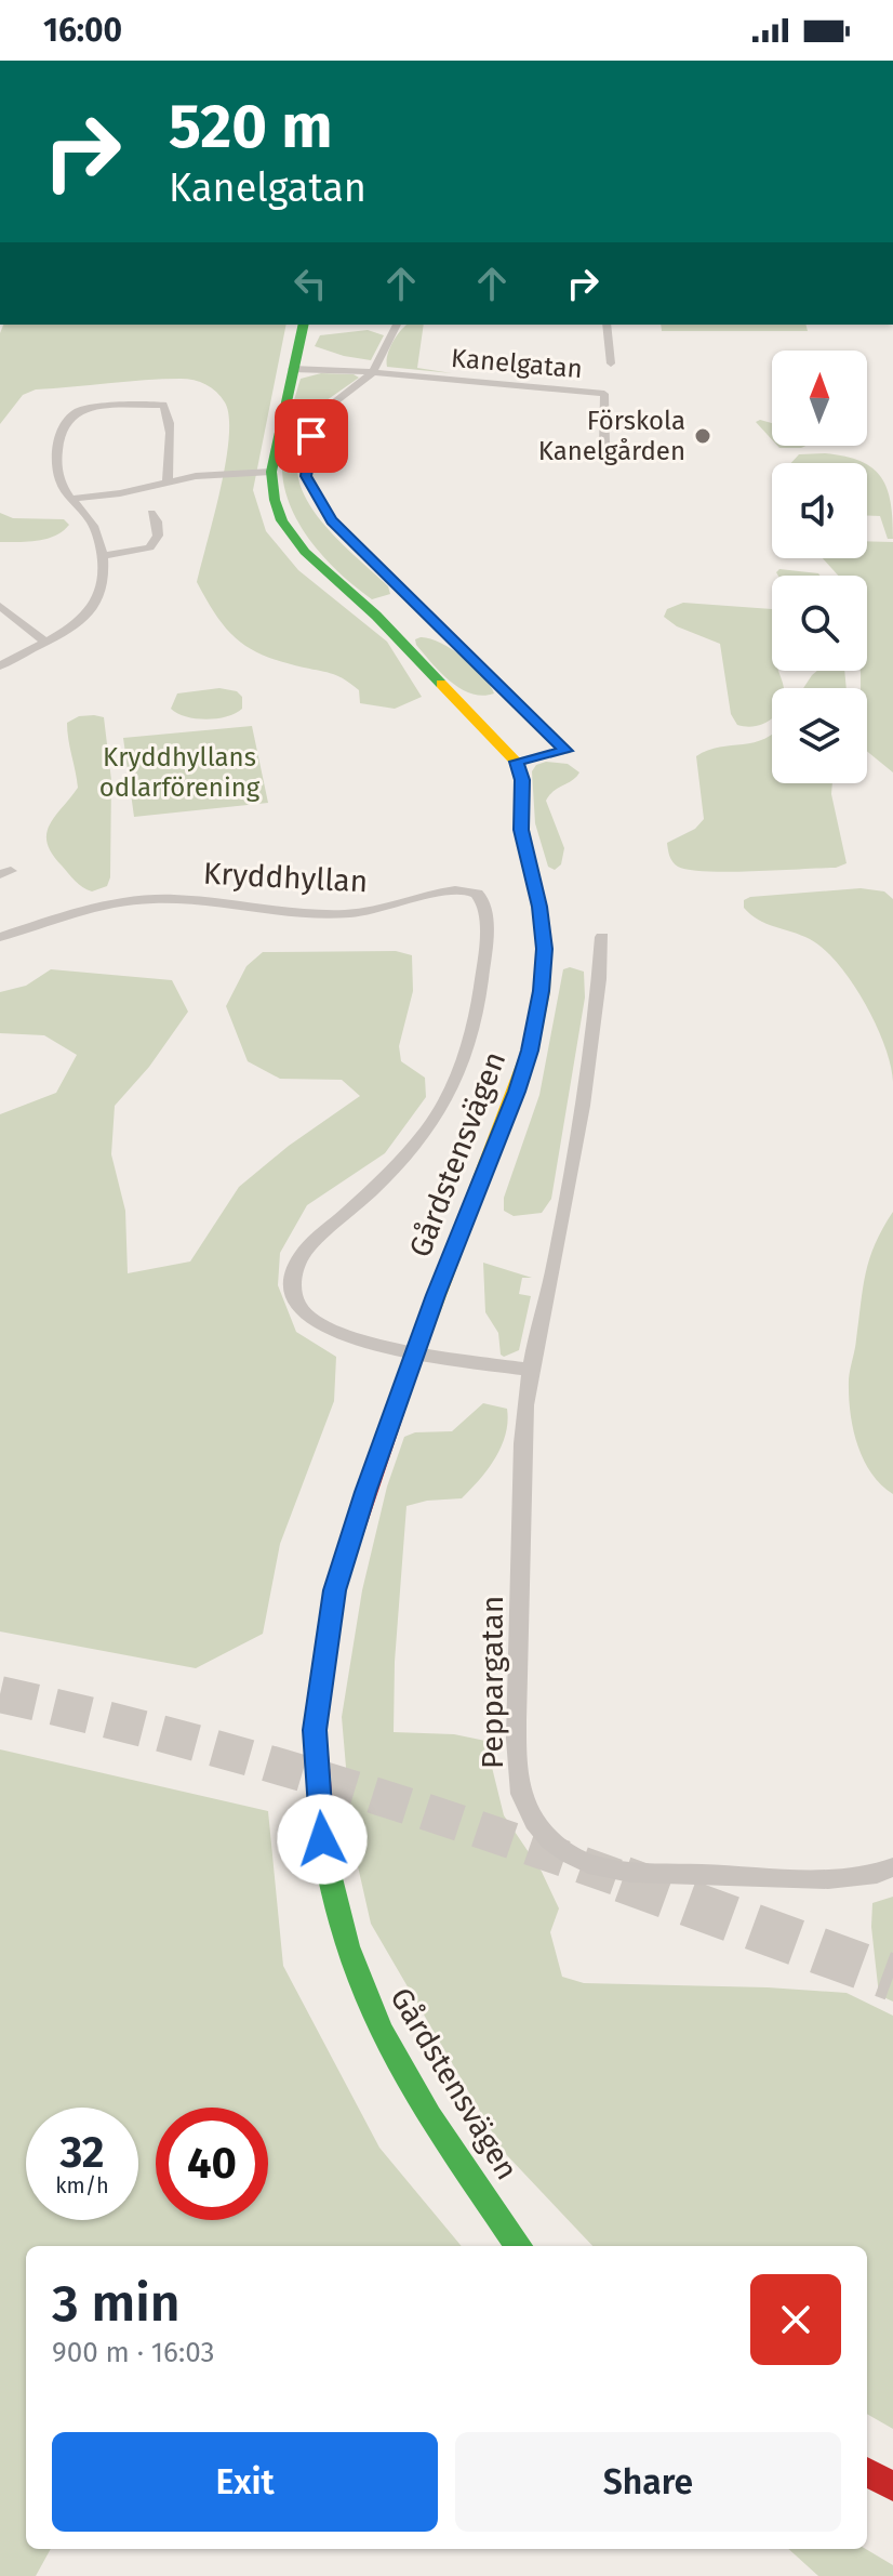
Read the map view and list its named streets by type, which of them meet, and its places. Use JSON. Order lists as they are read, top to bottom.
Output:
{
  "streets": {
    "street": [
      "Kanelgatan",
      "Kryddhyllan",
      "Gårdstensvägen",
      "Peppargatan"
    ]
  },
  "crossings": [
    ["Kryddhyllan", "Gårdstensvägen"]
  ],
  "parks": ["Kryddhyllans odlarförening"],
  "places": ["Förskola Kanelgården"],
  "north": "top",
  "page": {
    "status": "16:00",
    "turn": ["520 m", "Kanelgatan"],
    "speed": "32 km/h",
    "limit": "40",
    "heading": ["3 min", "900 m · 16:03"],
    "buttons": ["Exit", "Share"]
  }
}
